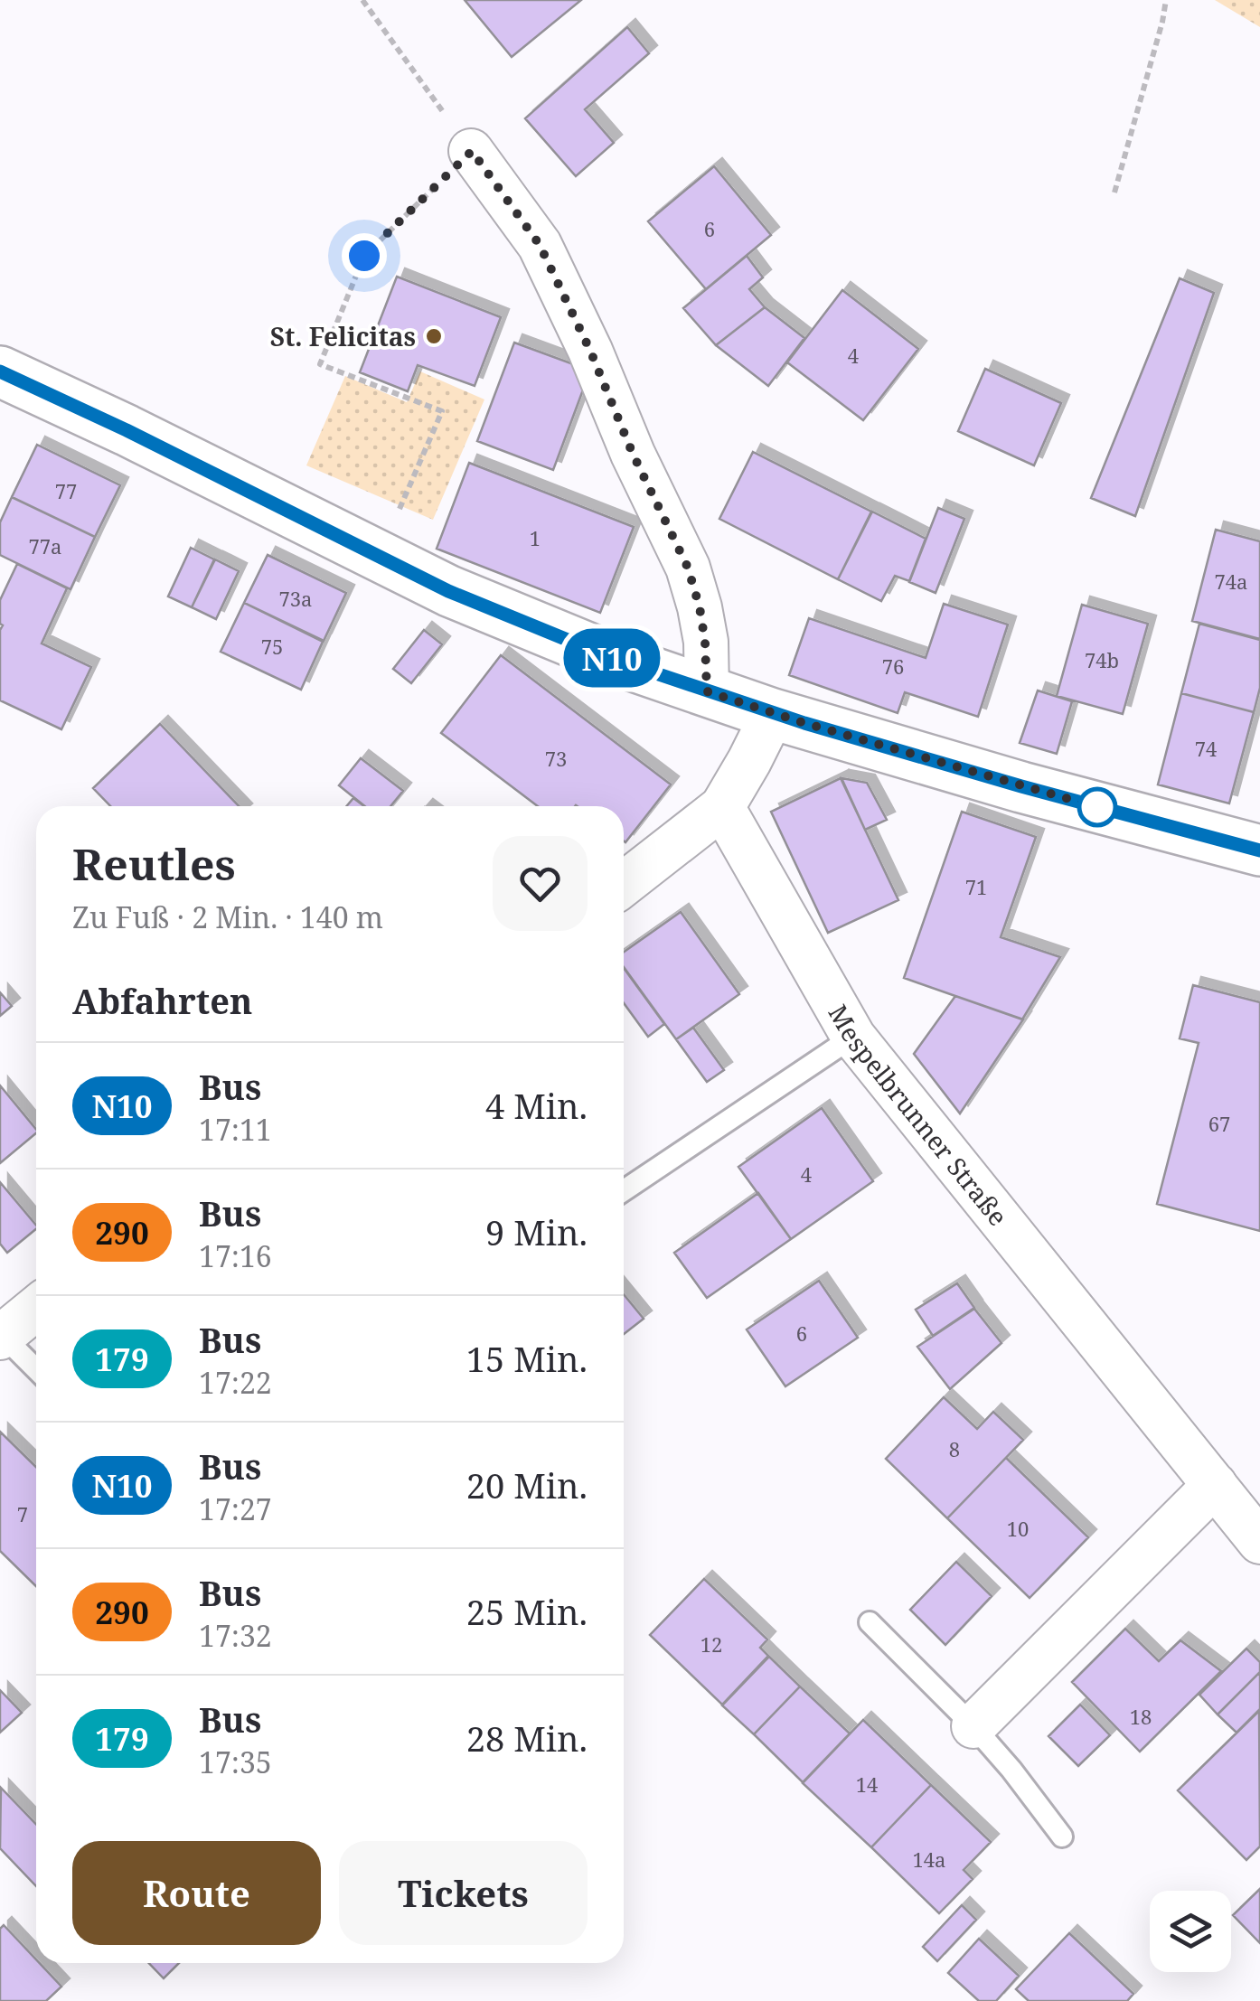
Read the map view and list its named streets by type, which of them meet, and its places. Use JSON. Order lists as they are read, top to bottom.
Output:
{
  "streets": {
    "street": ["Mespelbrunner Straße"]
  },
  "places": ["St. Felicitas"],
  "lines": ["bus line N10"],
  "house_numbers": [
    "6",
    "4",
    "77",
    "1",
    "77a",
    "74a",
    "73a",
    "75",
    "74b",
    "76",
    "74",
    "73",
    "71",
    "67",
    "4",
    "6",
    "8",
    "7",
    "10",
    "12",
    "18",
    "14",
    "14a"
  ],
  "page": {
    "on_map": "N10",
    "heading": [
      ["Reutles", "Zu Fuß · 2 Min. · 140 m"],
      "Abfahrten"
    ],
    "list": [
      {
        "mark": "N10",
        "name": "Bus",
        "note": "17:11",
        "value": "4 Min."
      },
      {
        "mark": "290",
        "name": "Bus",
        "note": "17:16",
        "value": "9 Min."
      },
      {
        "mark": "179",
        "name": "Bus",
        "note": "17:22",
        "value": "15 Min."
      },
      {
        "mark": "N10",
        "name": "Bus",
        "note": "17:27",
        "value": "20 Min."
      },
      {
        "mark": "290",
        "name": "Bus",
        "note": "17:32",
        "value": "25 Min."
      },
      {
        "mark": "179",
        "name": "Bus",
        "note": "17:35",
        "value": "28 Min."
      }
    ],
    "buttons": ["Route", "Tickets"]
  }
}
